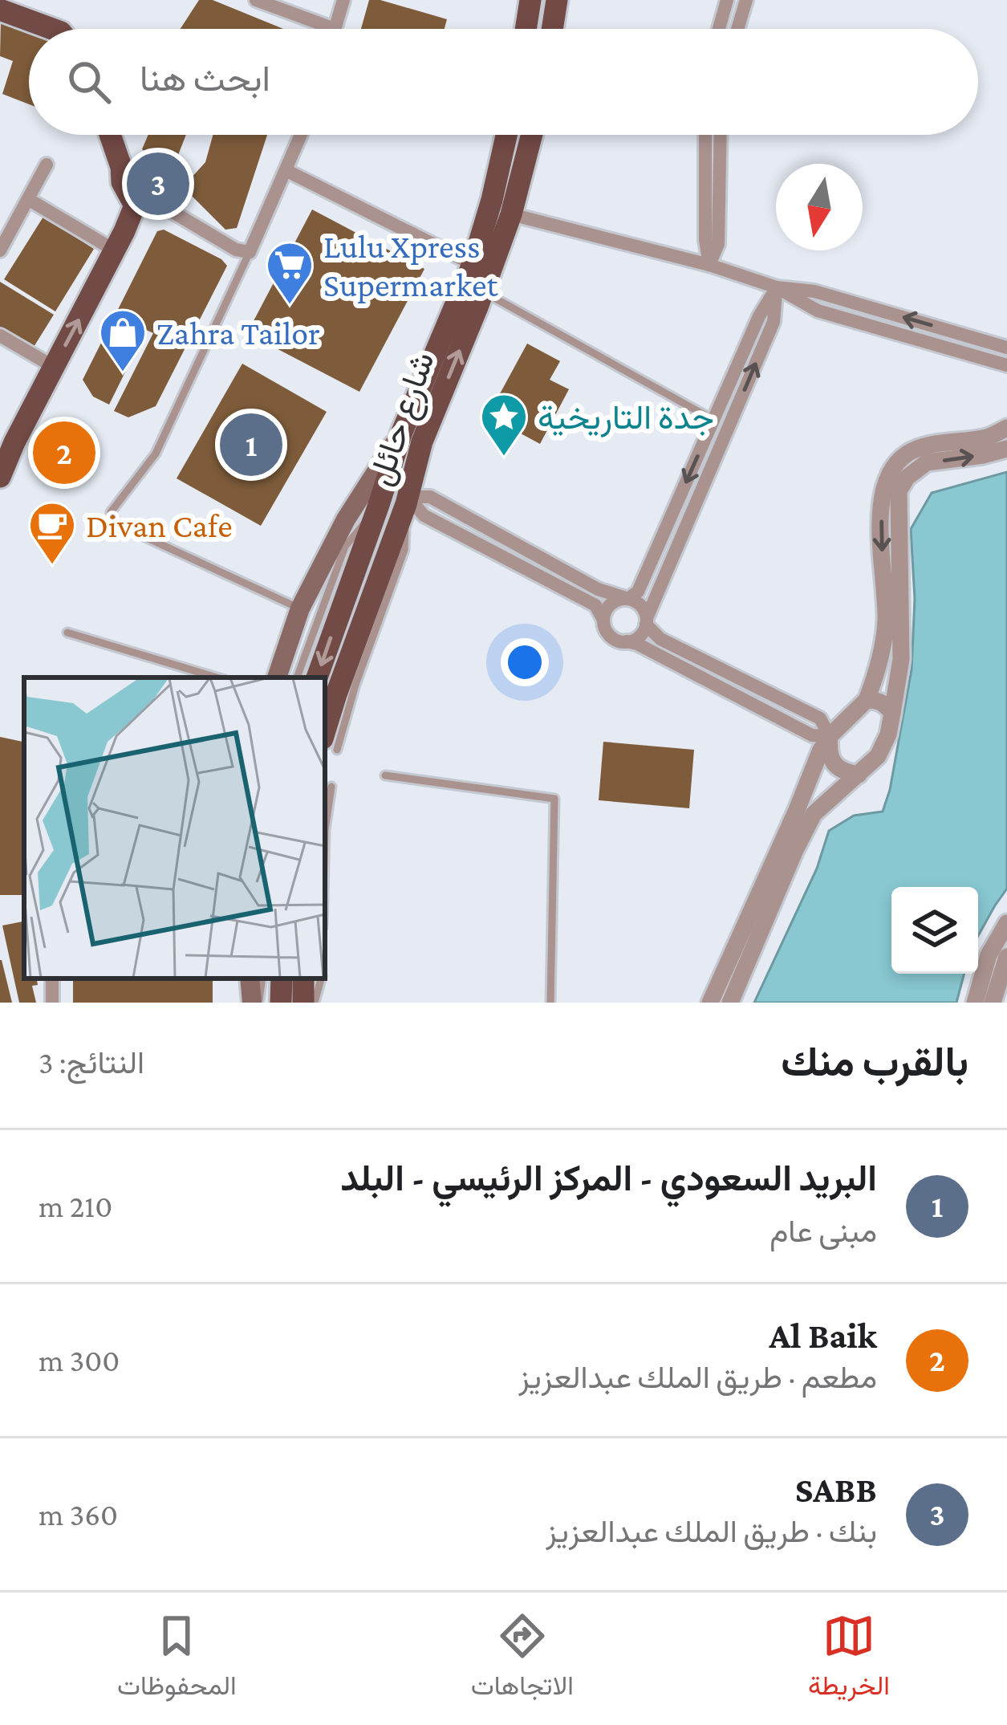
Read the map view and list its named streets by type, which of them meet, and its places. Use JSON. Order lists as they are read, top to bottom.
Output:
{
  "streets": {
    "main road": ["شارع حائل"]
  },
  "places": {
    "supermarket": ["Lulu Xpress Supermarket"],
    "shop": ["Zahra Tailor"],
    "place": ["جدة التاريخية"],
    "cafe": ["Divan Cafe"]
  },
  "north": "bottom",
  "page": {
    "search": "ابحث هنا",
    "pins": ["3", "1", "2"],
    "heading": ["بالقرب منك", "النتائج: 3"],
    "list": [
      {
        "mark": "1",
        "name": "البريد السعودي - المركز الرئيسي - البلد",
        "note": "مبنى عام",
        "value": "210 m"
      },
      {
        "mark": "2",
        "name": "Al Baik",
        "note": "مطعم · طريق الملك عبدالعزيز",
        "value": "300 m"
      },
      {
        "mark": "3",
        "name": "SABB",
        "note": "بنك · طريق الملك عبدالعزيز",
        "value": "360 m"
      }
    ],
    "nav": ["الخريطة", "الاتجاهات", "المحفوظات"]
  }
}
